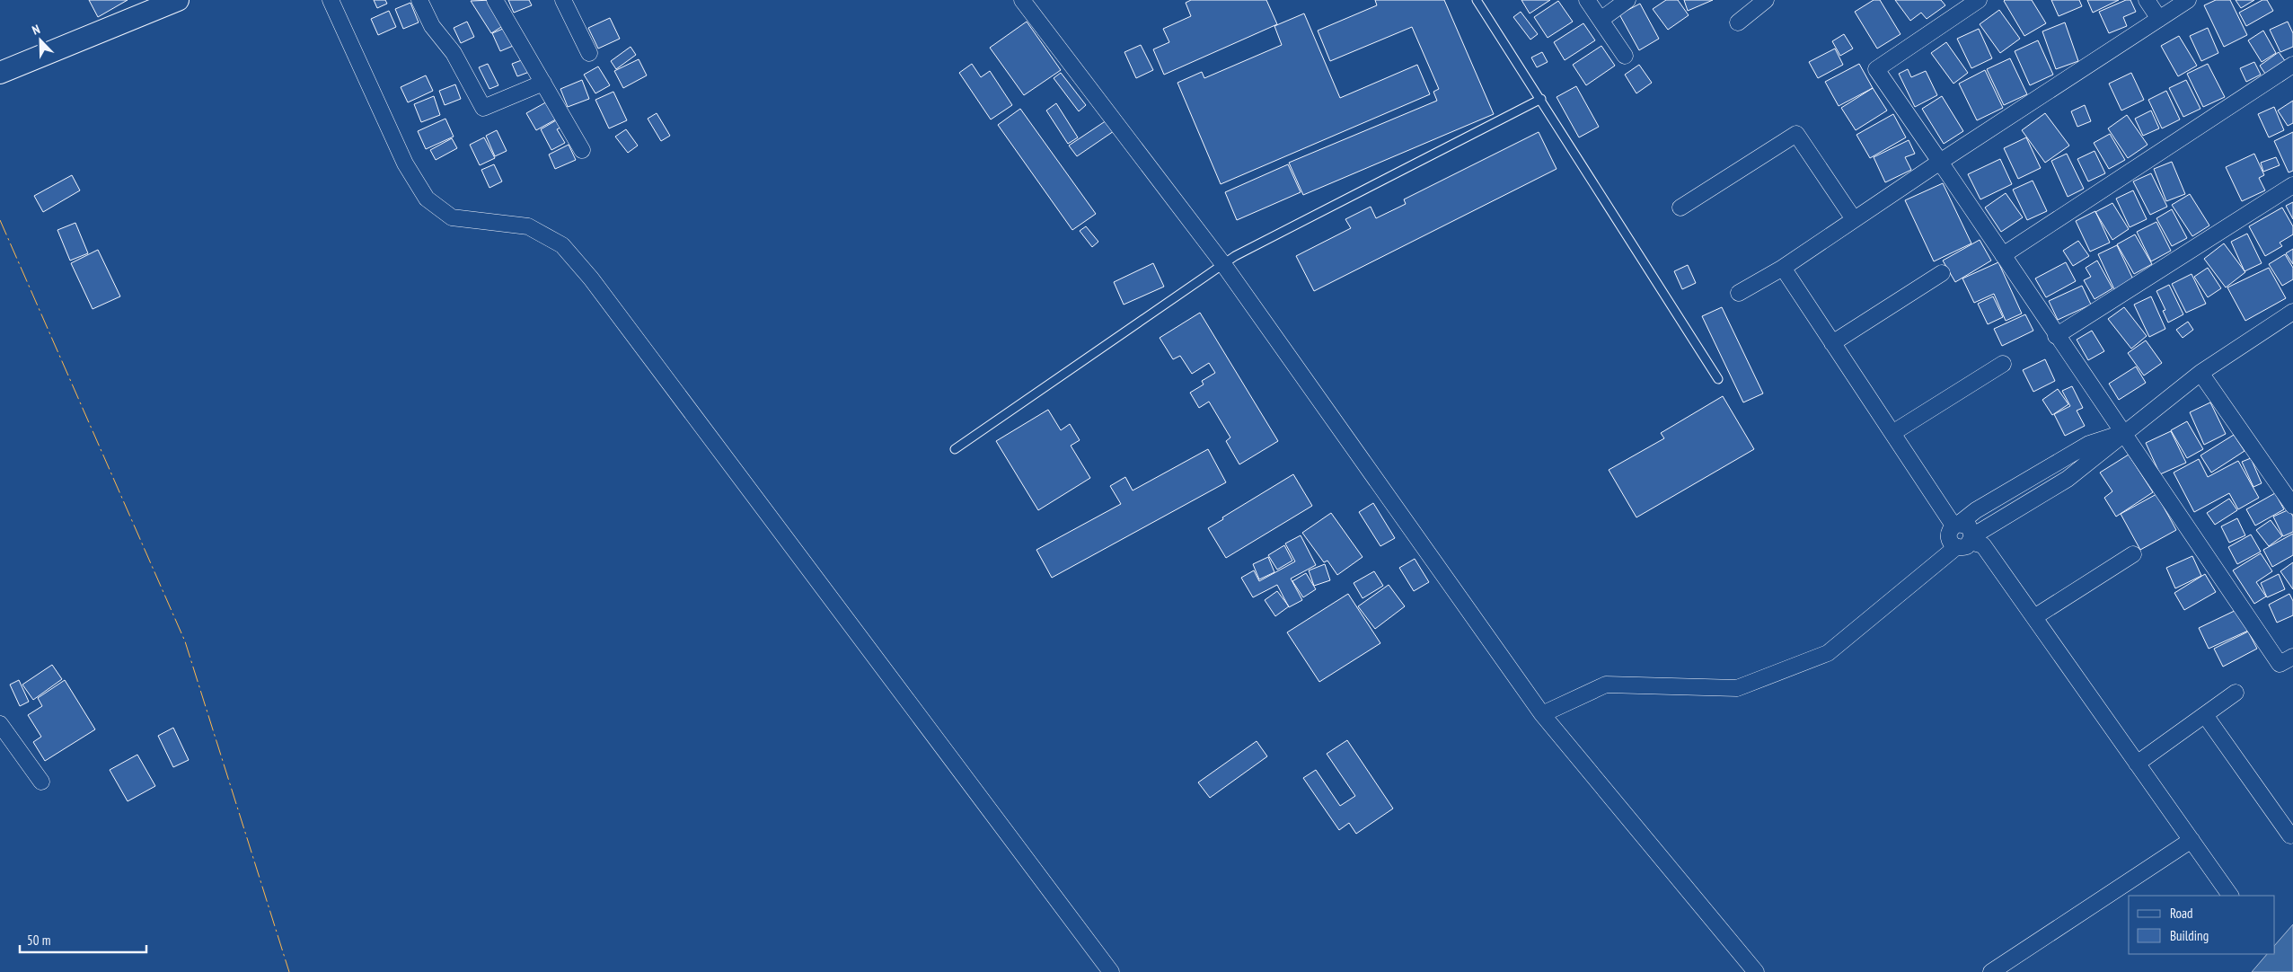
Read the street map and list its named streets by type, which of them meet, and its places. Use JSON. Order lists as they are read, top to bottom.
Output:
{
  "legend": ["Road", "Building"],
  "scale_bar": "50 m",
  "north": "top left"
}
